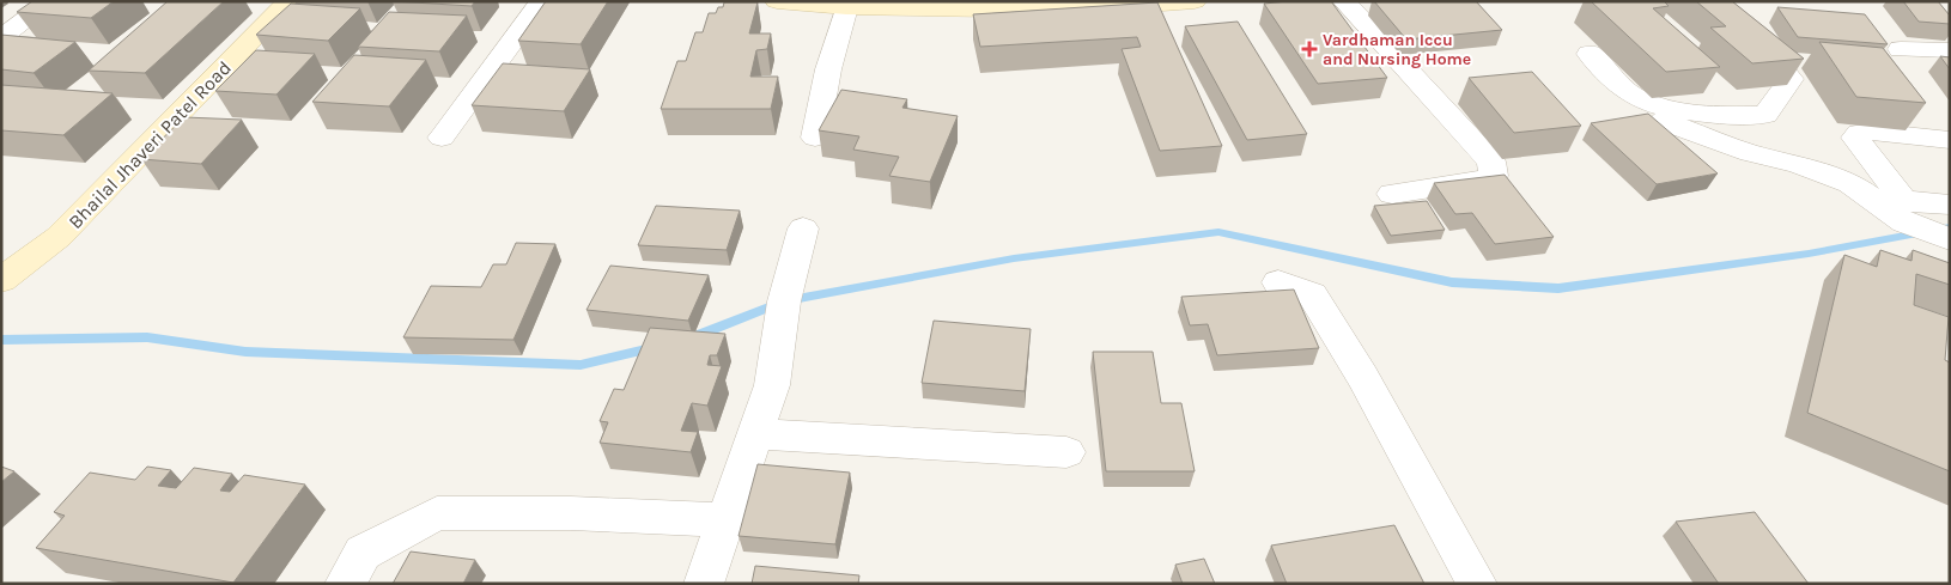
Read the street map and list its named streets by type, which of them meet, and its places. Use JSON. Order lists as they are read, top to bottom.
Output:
{
  "streets": {
    "main road": ["Bhailal Jhaveri Patel Road"]
  },
  "places": {
    "health": ["Vardhaman Iccu and Nursing Home"]
  }
}
